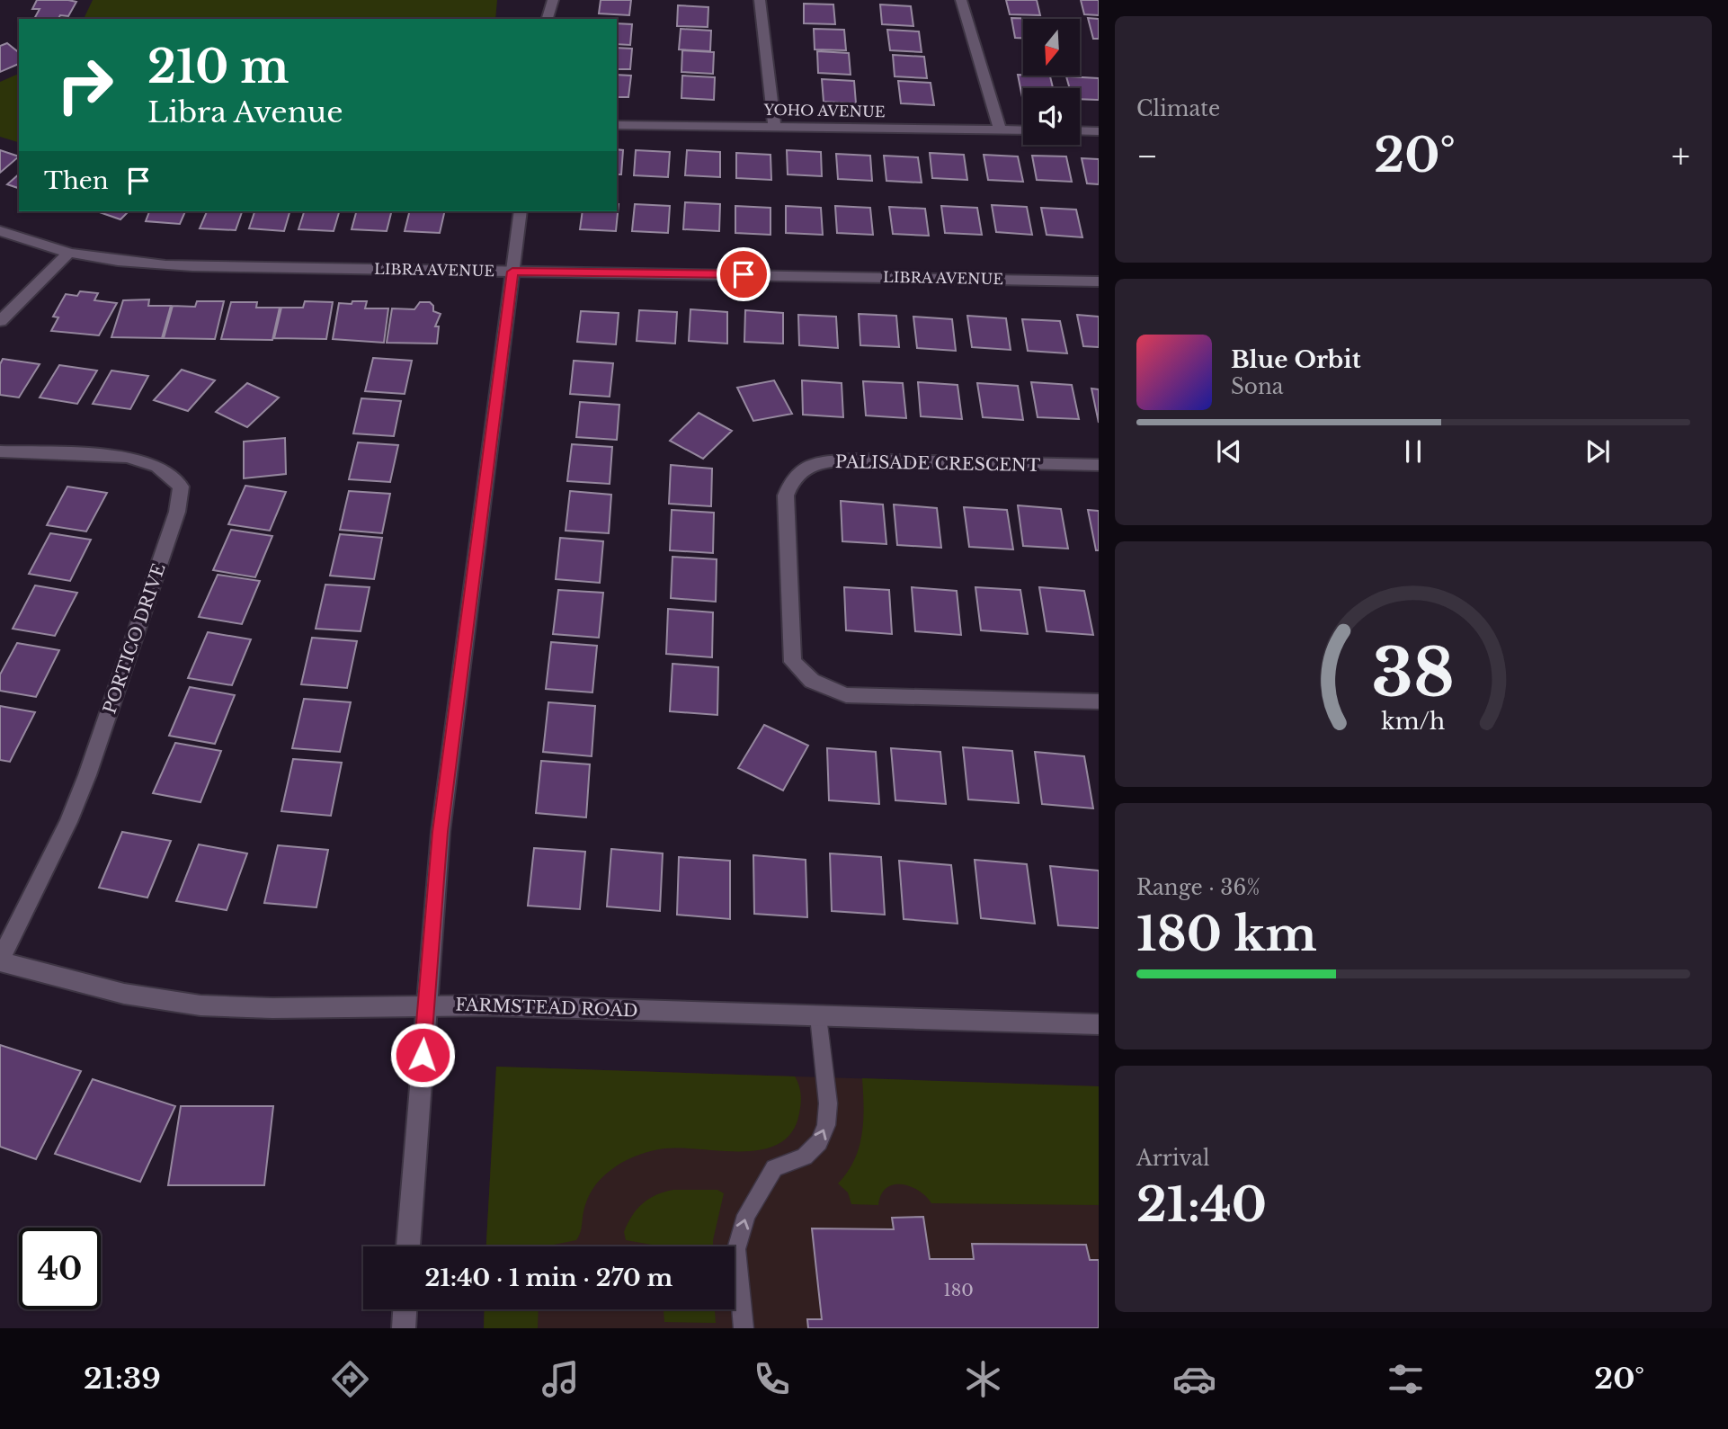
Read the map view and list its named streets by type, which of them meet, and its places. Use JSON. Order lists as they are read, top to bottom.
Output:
{
  "streets": {
    "street": [
      "YOHO AVENUE",
      "LIBRA AVENUE",
      "PALISADE CRESCENT",
      "PORTICO DRIVE",
      "FARMSTEAD ROAD"
    ]
  },
  "crossings": [
    ["PORTICO DRIVE", "FARMSTEAD ROAD"]
  ],
  "house_numbers": ["180"],
  "north": "bottom",
  "page": {
    "tile": [
      "Climate",
      ["Range · 36%", "180 km"],
      ["Arrival", "21:40"]
    ],
    "turn": ["210 m", "Libra Avenue"],
    "heat": ["−", "20°", "+"],
    "then": "Then",
    "song": ["Blue Orbit", "Sona"],
    "limit": "40",
    "trip": "21:40 · 1 min · 270 m",
    "tabs": ["21:39", "20°"],
    "gauge": ["38", "km/h"]
  }
}
